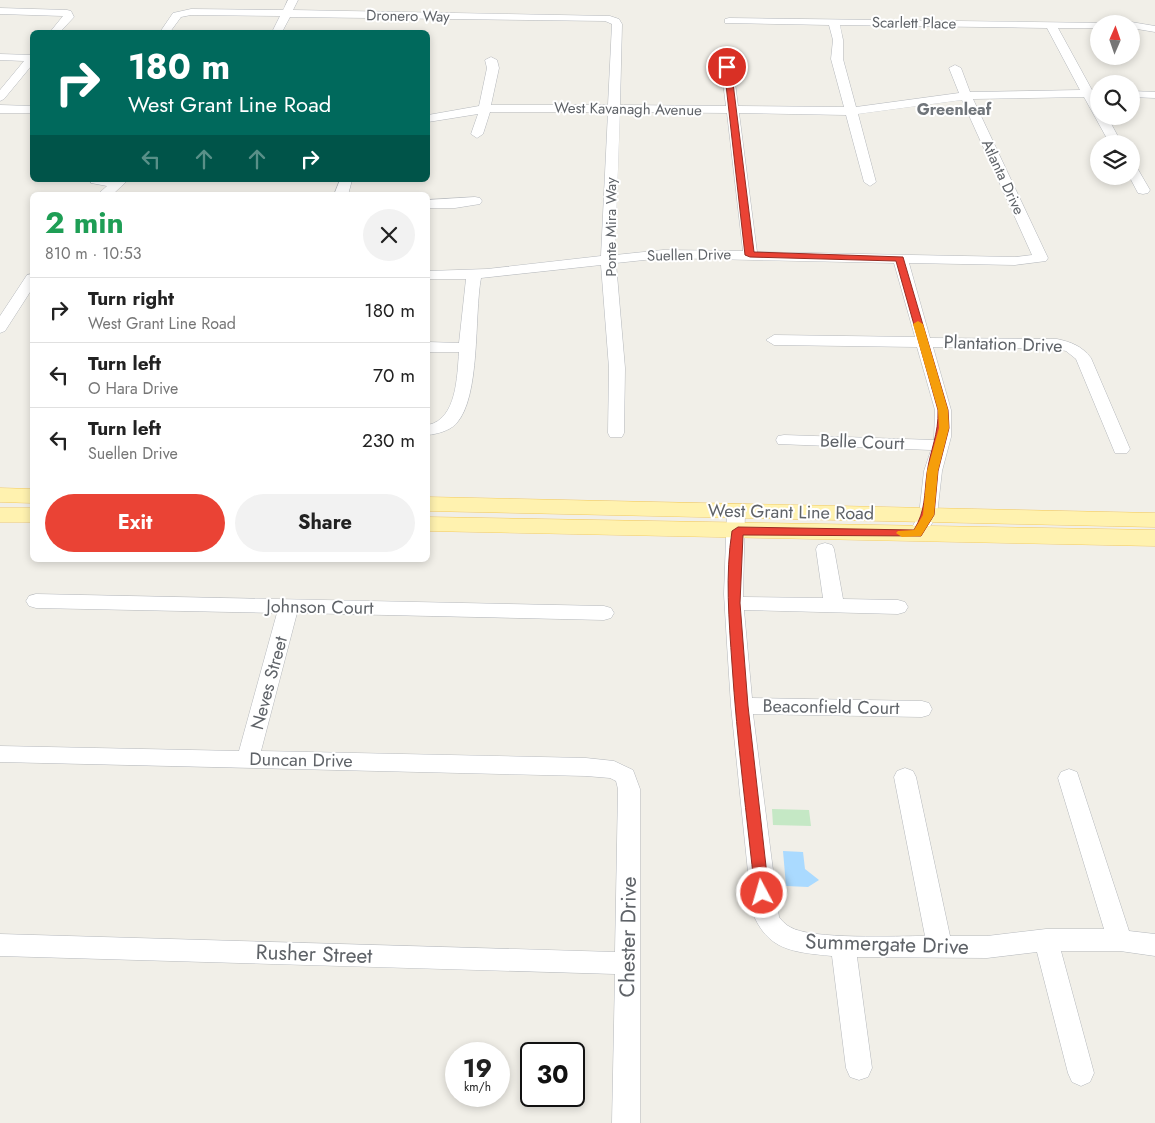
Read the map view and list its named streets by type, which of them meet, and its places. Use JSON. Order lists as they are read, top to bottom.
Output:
{
  "streets": {
    "main road": ["West Grant Line Road"],
    "street": [
      "Dronero Way",
      "Scarlett Place",
      "West Kavanagh Avenue",
      "Atlanta Drive",
      "Ponte Mira Way",
      "Suellen Drive",
      "Plantation Drive",
      "Belle Court",
      "Johnson Court",
      "Neves Street",
      "Beaconfield Court",
      "Duncan Drive",
      "Chester Drive",
      "Summergate Drive",
      "Rusher Street"
    ]
  },
  "crossings": [
    ["Dronero Way", "Ponte Mira Way"],
    ["West Kavanagh Avenue", "Atlanta Drive"],
    ["West Kavanagh Avenue", "Ponte Mira Way"],
    ["Atlanta Drive", "Suellen Drive"],
    ["Ponte Mira Way", "Suellen Drive"],
    ["West Grant Line Road", "Summergate Drive"],
    ["Johnson Court", "Neves Street"],
    ["Neves Street", "Duncan Drive"],
    ["Beaconfield Court", "Summergate Drive"],
    ["Duncan Drive", "Chester Drive"],
    ["Chester Drive", "Rusher Street"]
  ],
  "districts": ["Greenleaf"],
  "north": "top",
  "page": {
    "turn": ["180 m", "West Grant Line Road"],
    "heading": ["2 min", "810 m · 10:53"],
    "list": [
      {
        "name": "Turn right",
        "note": "West Grant Line Road",
        "value": "180 m"
      },
      {
        "name": "Turn left",
        "note": "O Hara Drive",
        "value": "70 m"
      },
      {
        "name": "Turn left",
        "note": "Suellen Drive",
        "value": "230 m"
      }
    ],
    "buttons": ["Exit", "Share"],
    "speed": "19 km/h",
    "limit": "30"
  }
}
